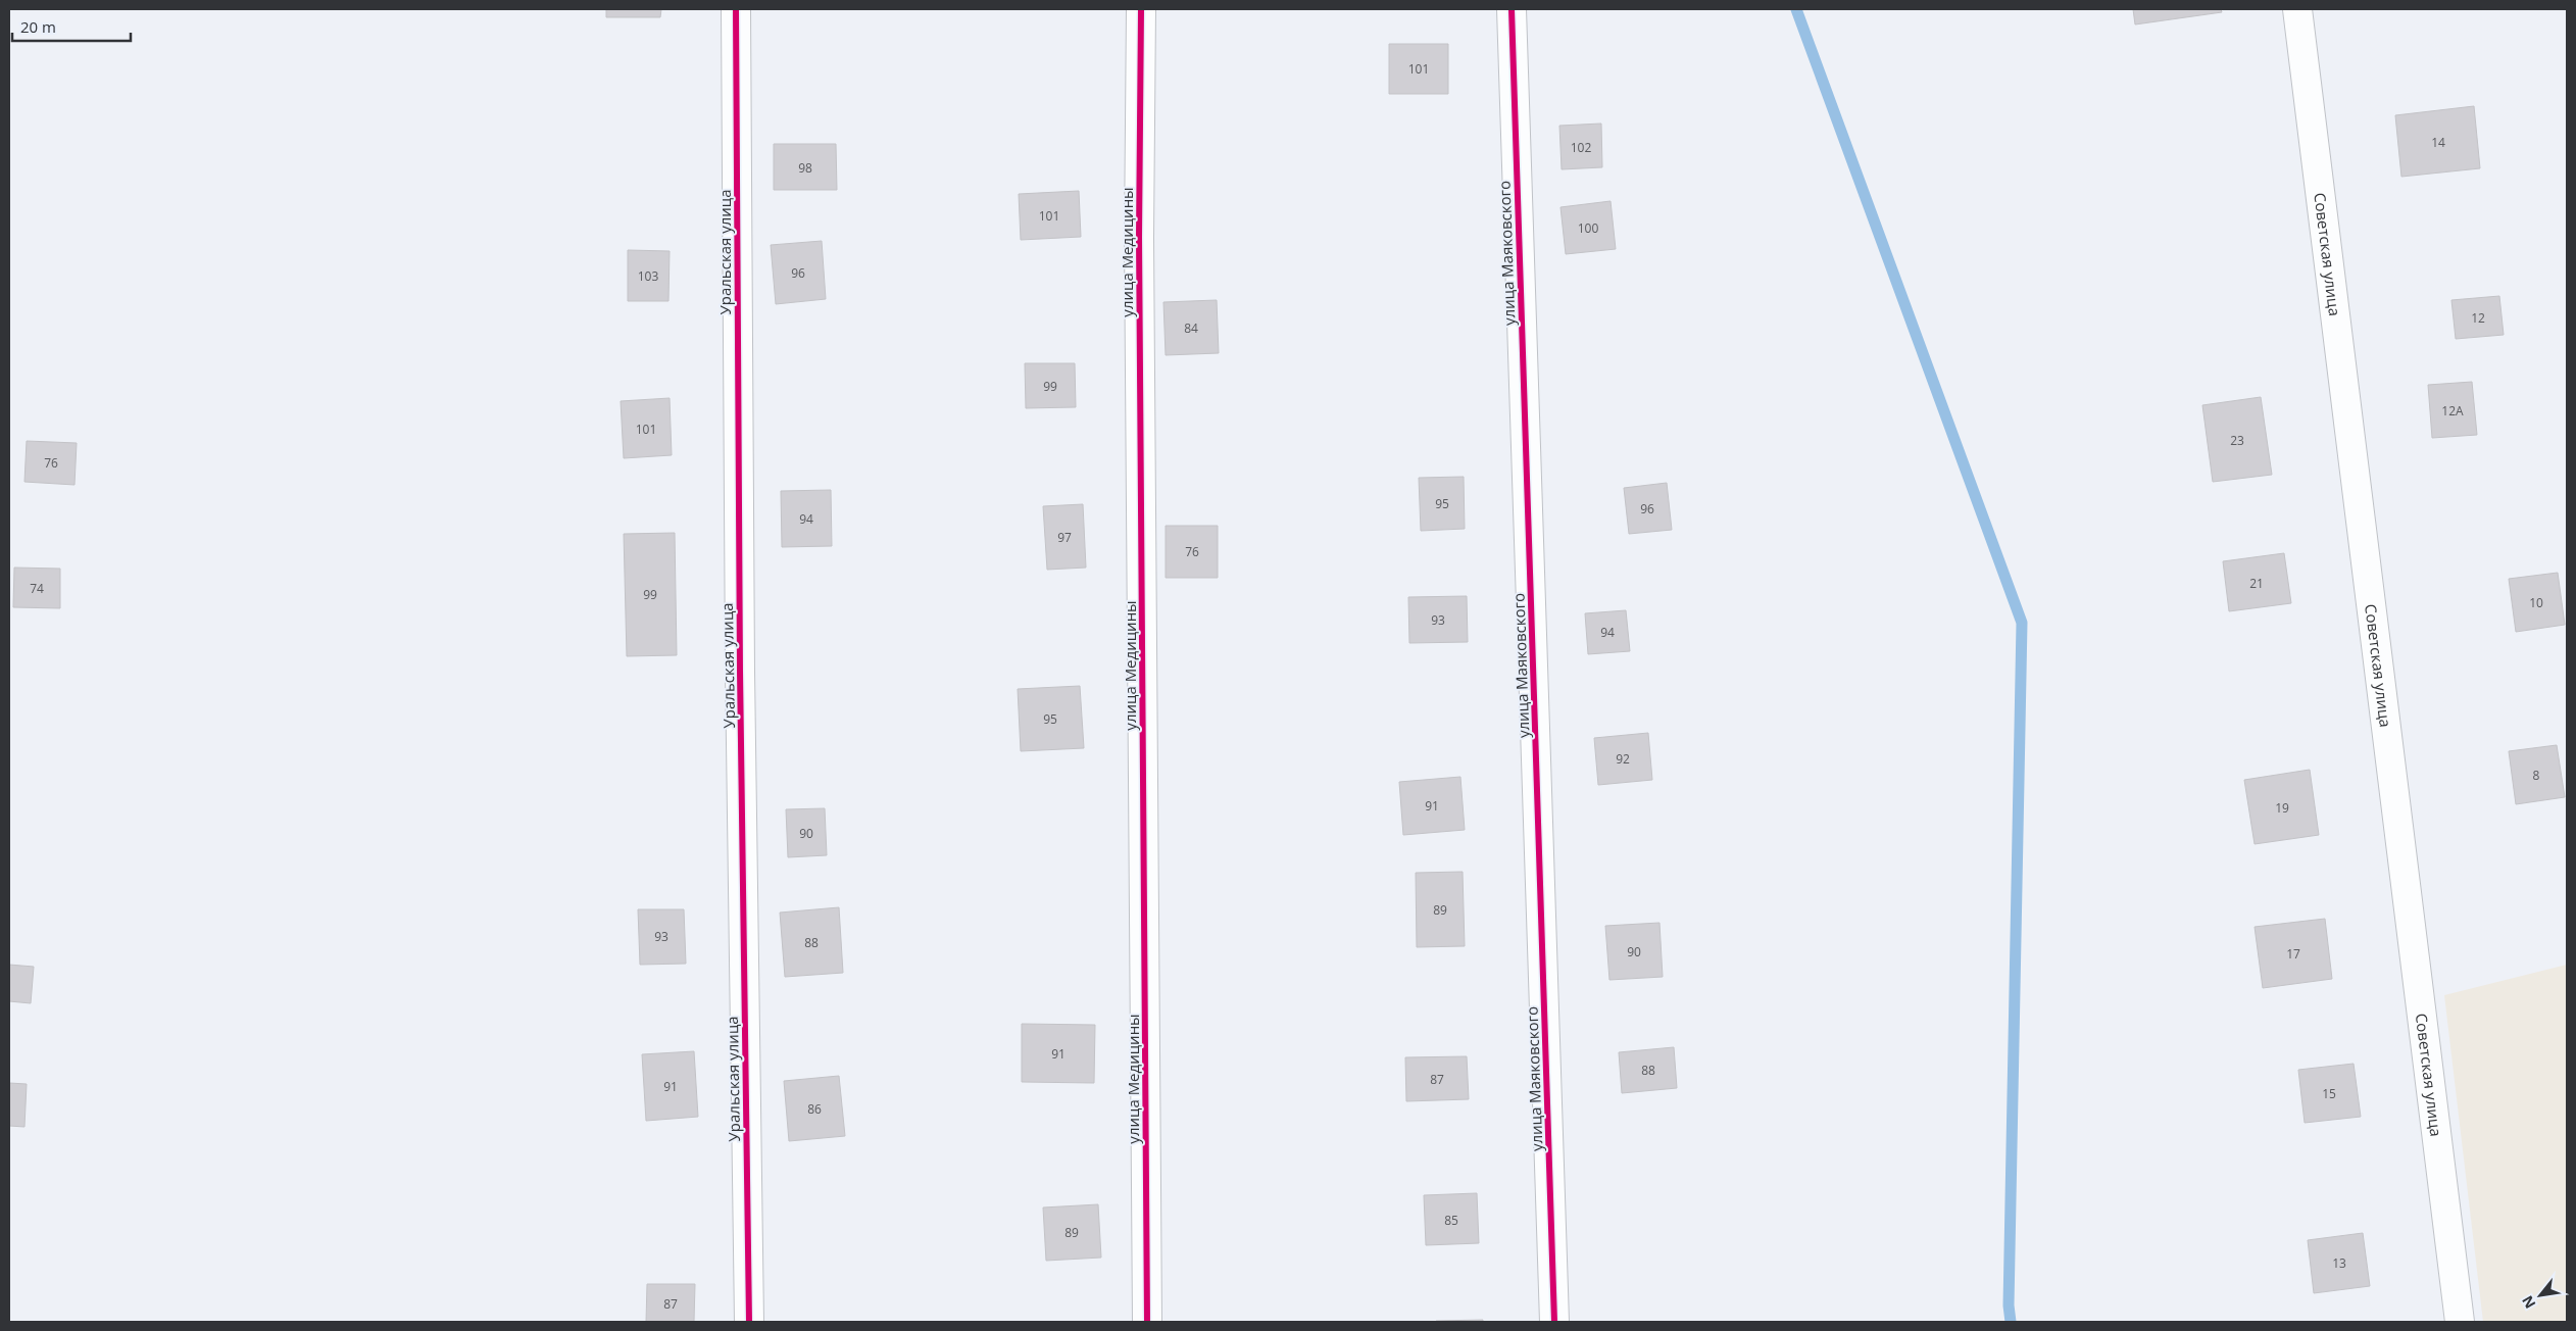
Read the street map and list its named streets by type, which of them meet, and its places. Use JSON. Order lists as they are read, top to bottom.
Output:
{
  "streets": {
    "street": [
      "Уральская улица",
      "улица Медицины",
      "улица Маяковского",
      "Советская улица"
    ]
  },
  "house_numbers": [
    "101",
    "14",
    "102",
    "98",
    "101",
    "100",
    "96",
    "103",
    "12",
    "84",
    "99",
    "12А",
    "101",
    "23",
    "76",
    "95",
    "96",
    "94",
    "97",
    "76",
    "21",
    "74",
    "99",
    "10",
    "93",
    "94",
    "95",
    "92",
    "8",
    "91",
    "19",
    "90",
    "89",
    "93",
    "88",
    "90",
    "17",
    "91",
    "88",
    "87",
    "91",
    "15",
    "86",
    "85",
    "89",
    "13",
    "87"
  ],
  "scale_bar": "20 m",
  "north": "bottom left"
}
